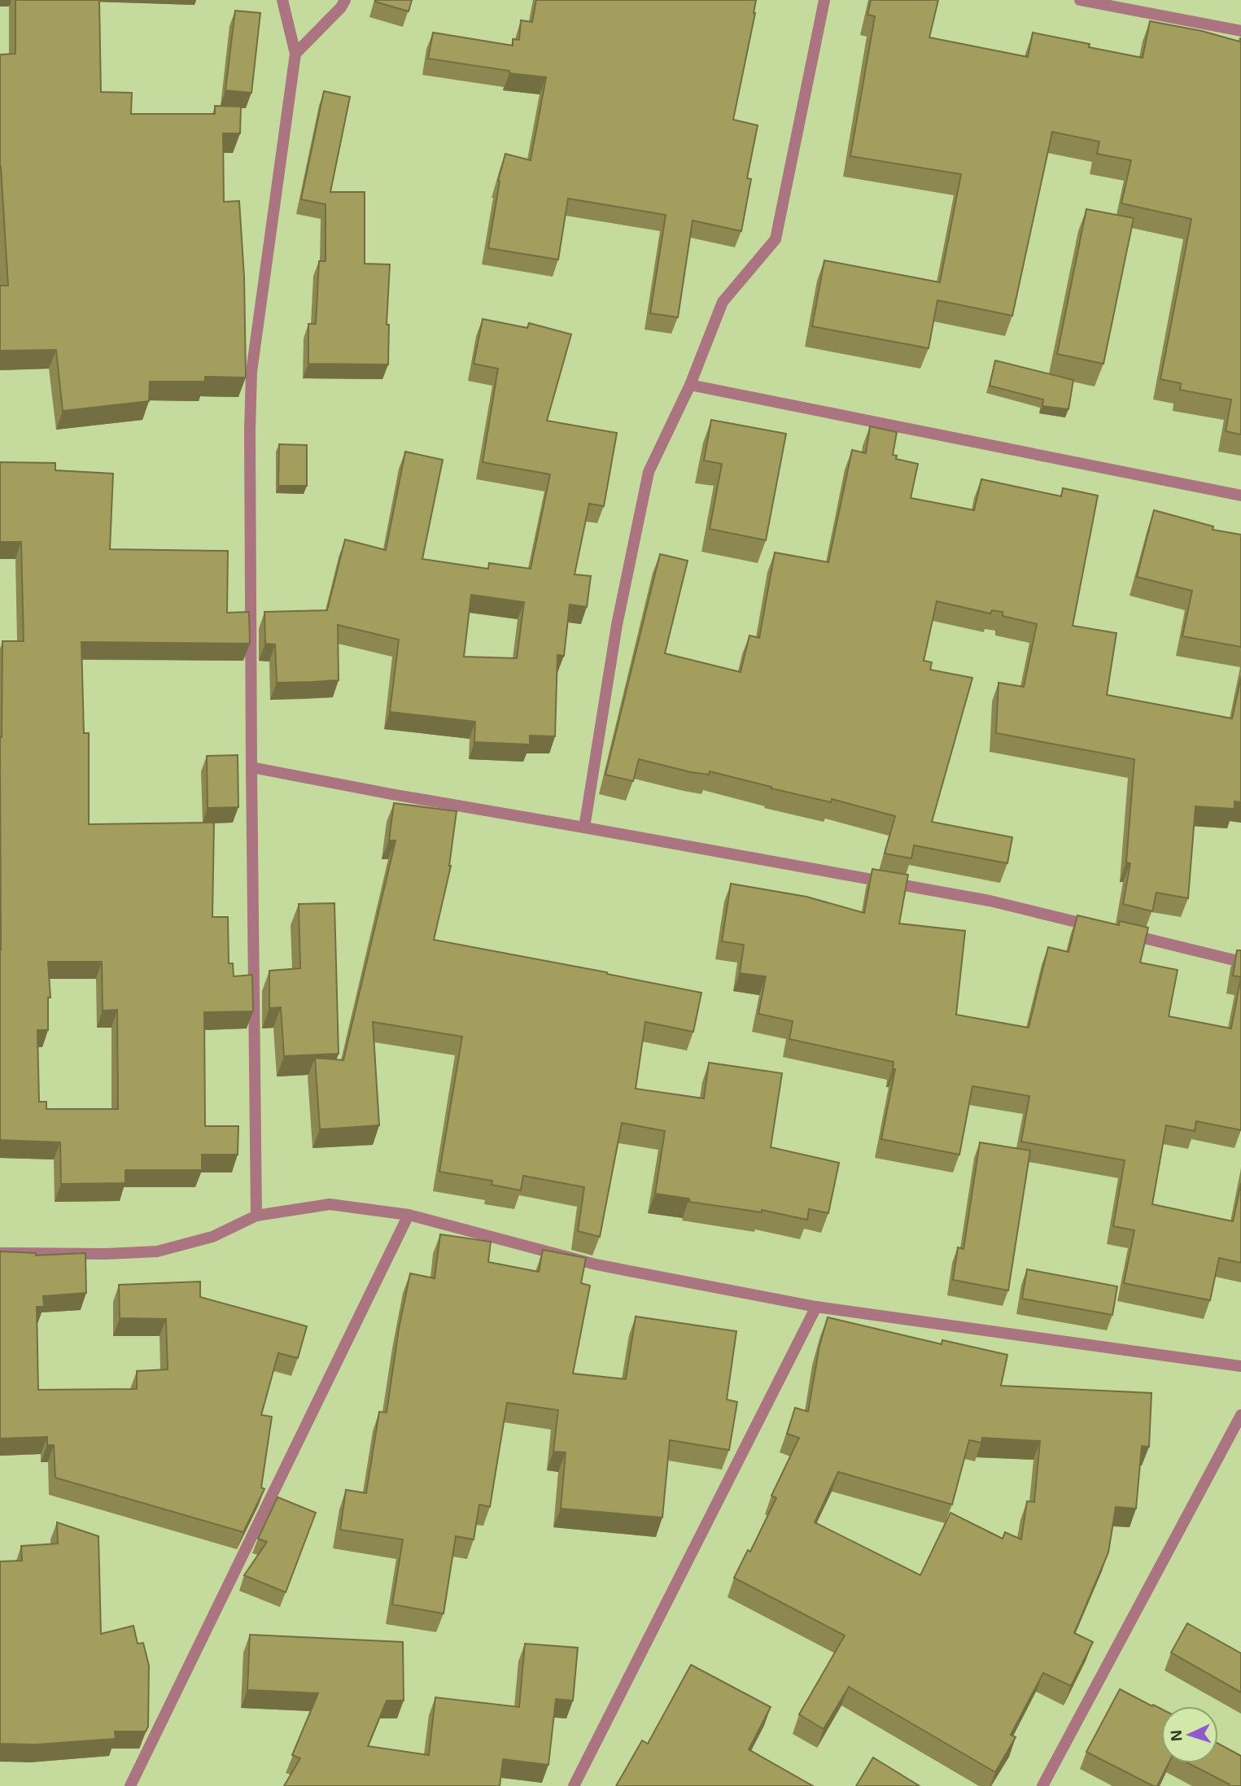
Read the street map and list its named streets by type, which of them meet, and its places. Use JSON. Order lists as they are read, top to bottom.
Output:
{
  "north": "left"
}
